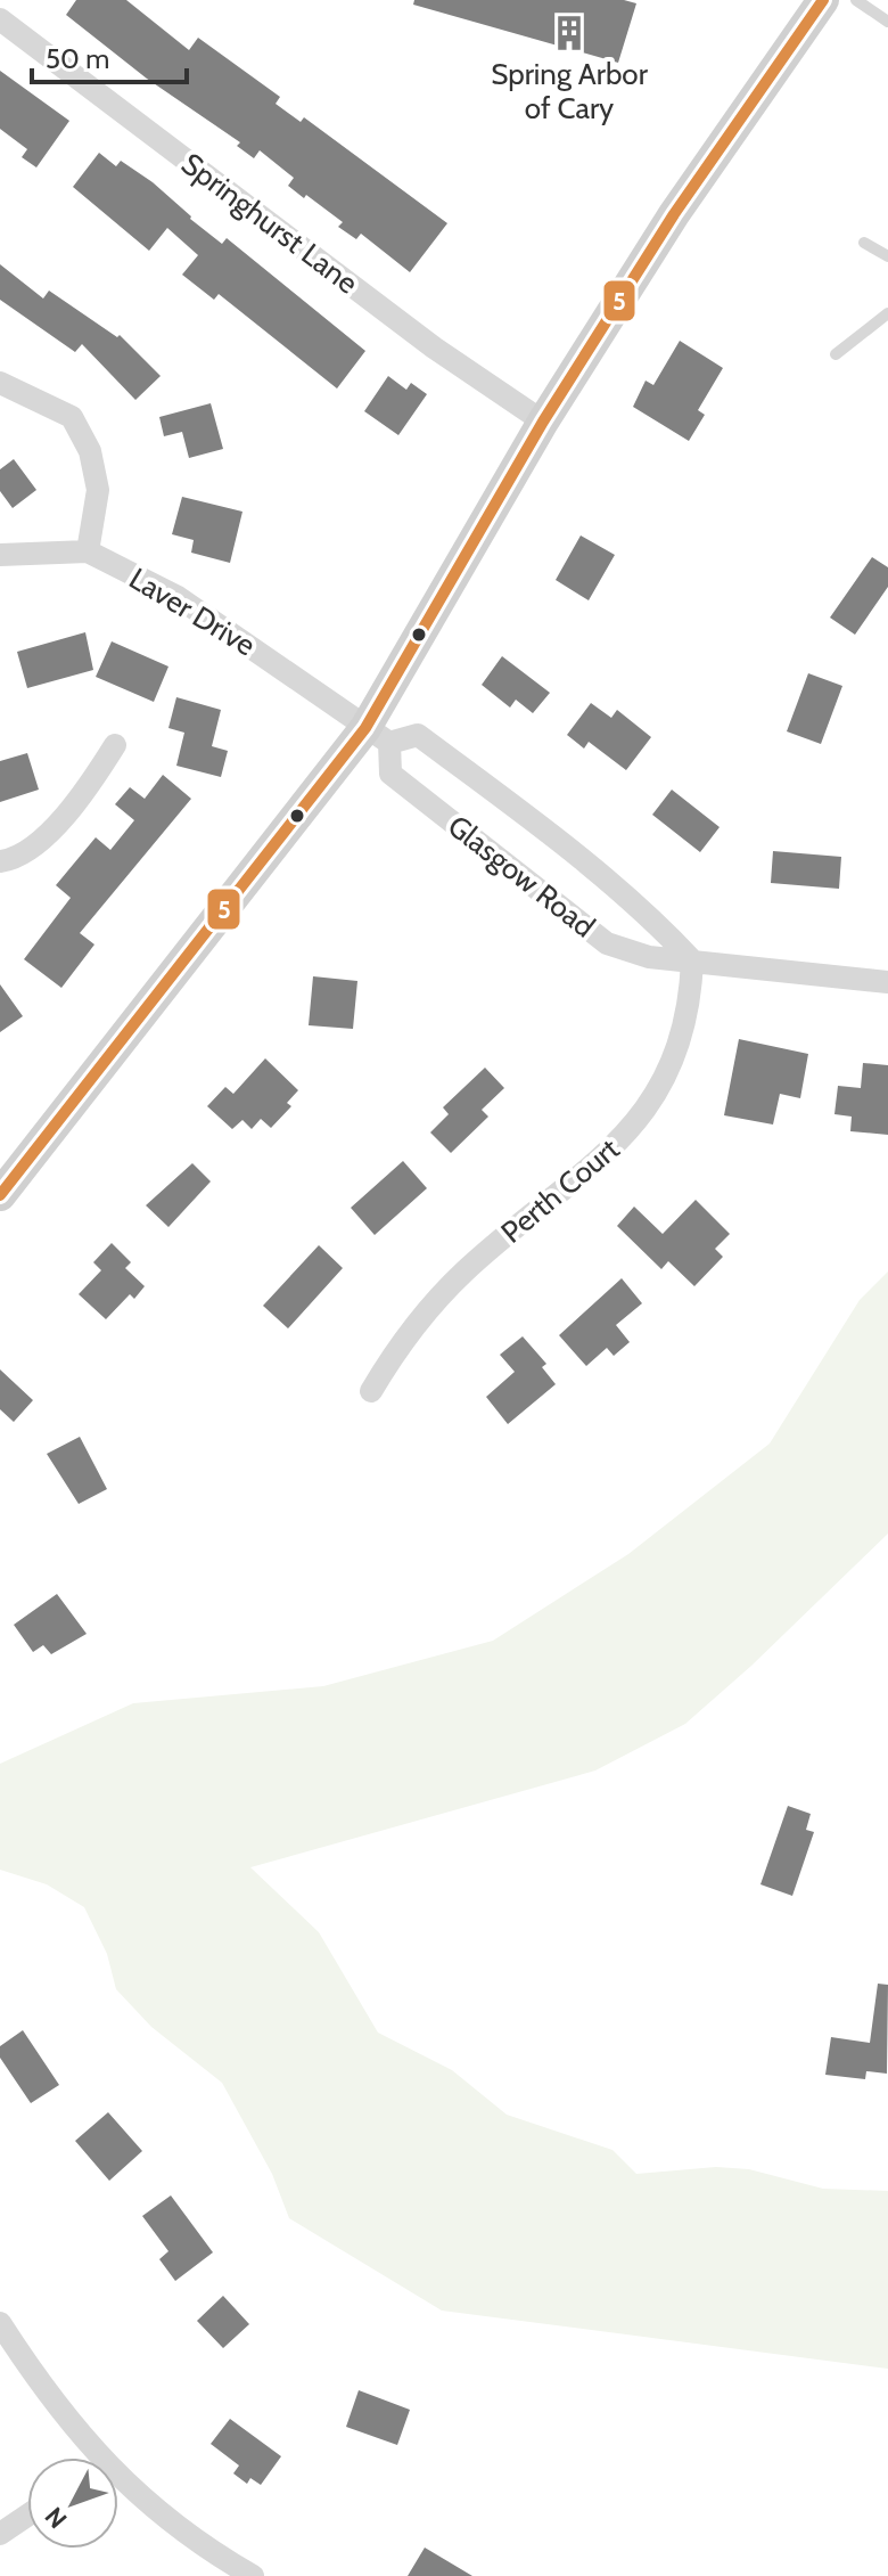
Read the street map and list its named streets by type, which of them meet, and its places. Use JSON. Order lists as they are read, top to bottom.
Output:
{
  "streets": {
    "street": [
      "Springhurst Lane",
      "Laver Drive",
      "Glasgow Road",
      "Perth Court"
    ]
  },
  "crossings": [
    ["Laver Drive", "Glasgow Road"],
    ["Glasgow Road", "Perth Court"]
  ],
  "places": {
    "building": ["Spring Arbor of Cary"]
  },
  "lines": ["transit line 5"],
  "scale_bar": "50 m",
  "north": "bottom left"
}
